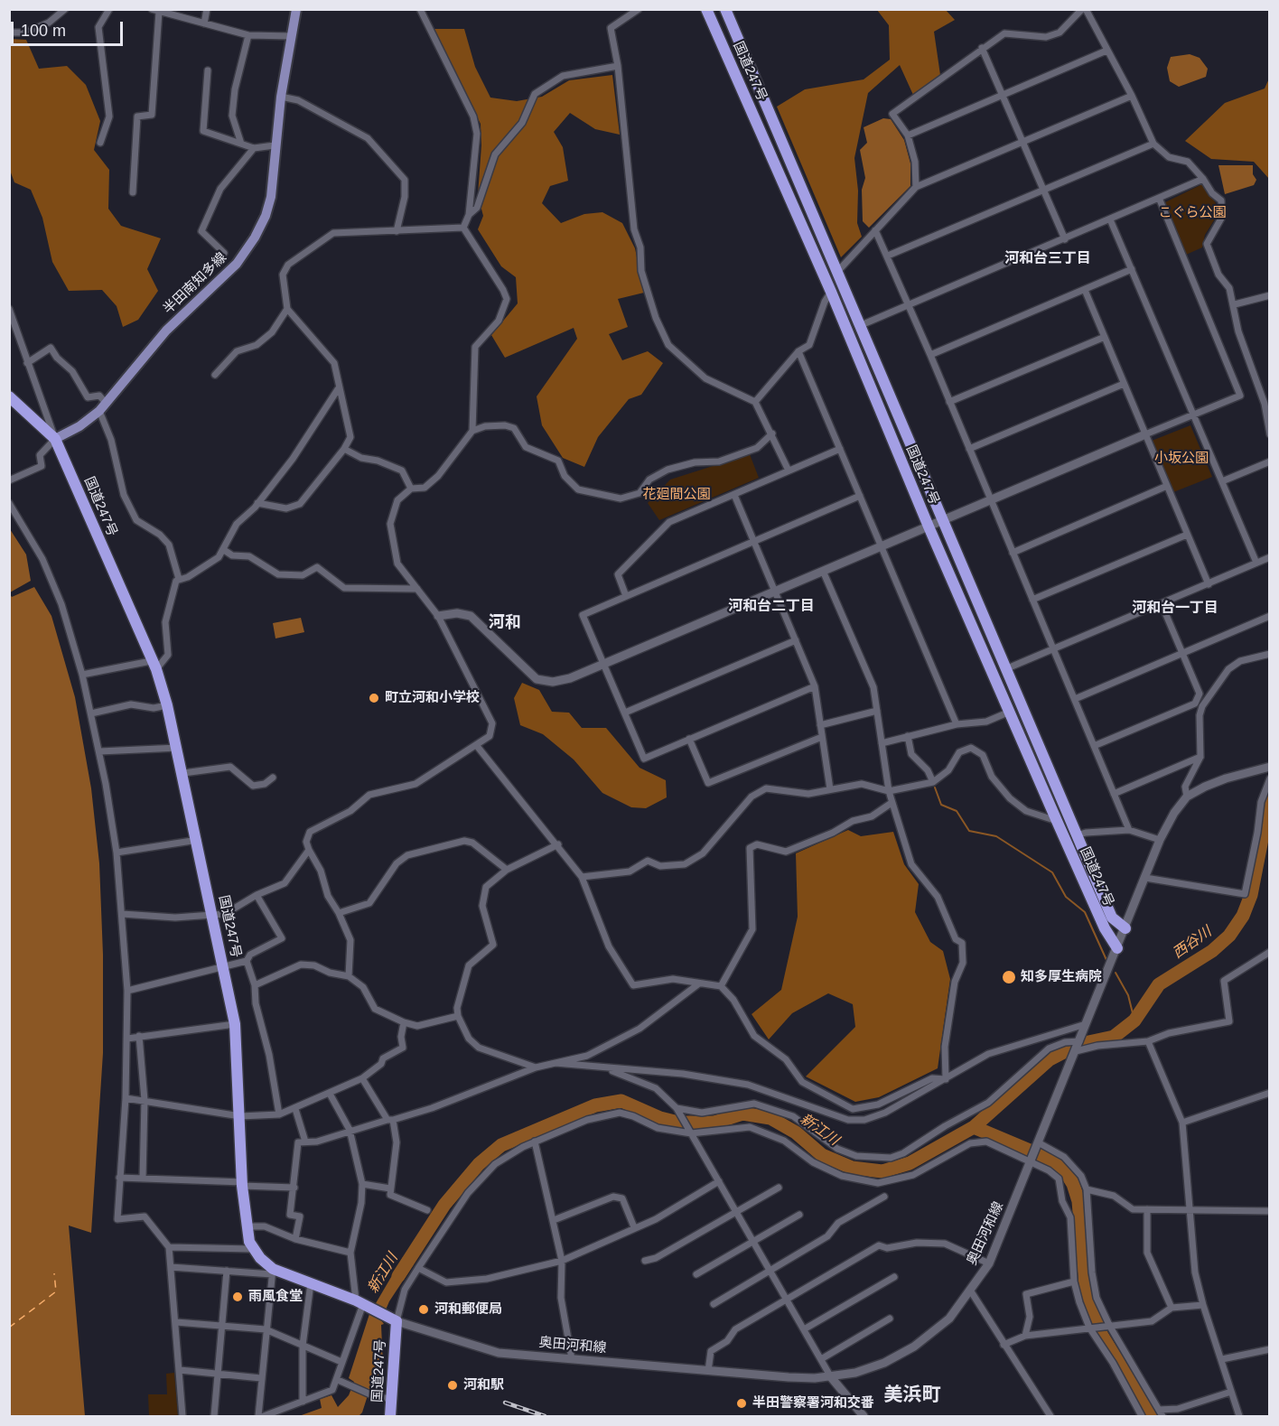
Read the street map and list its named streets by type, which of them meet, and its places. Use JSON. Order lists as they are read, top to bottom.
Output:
{
  "streets": {
    "highway": ["国道247号"],
    "main road": ["半田南知多線", "奥田河和線"]
  },
  "crossings": [
    ["国道247号", "半田南知多線"],
    ["国道247号", "奥田河和線"]
  ],
  "districts": [
    "河和台三丁目",
    "河和台二丁目",
    "河和台一丁目",
    "河和",
    "美浜町"
  ],
  "water": ["西谷川", "新江川"],
  "parks": ["こぐら公園", "小坂公園", "花廻間公園"],
  "places": [
    "町立河和小学校",
    "知多厚生病院",
    "雨風食堂",
    "河和郵便局",
    "河和駅",
    "半田警察署河和交番"
  ],
  "scale_bar": "100 m"
}
